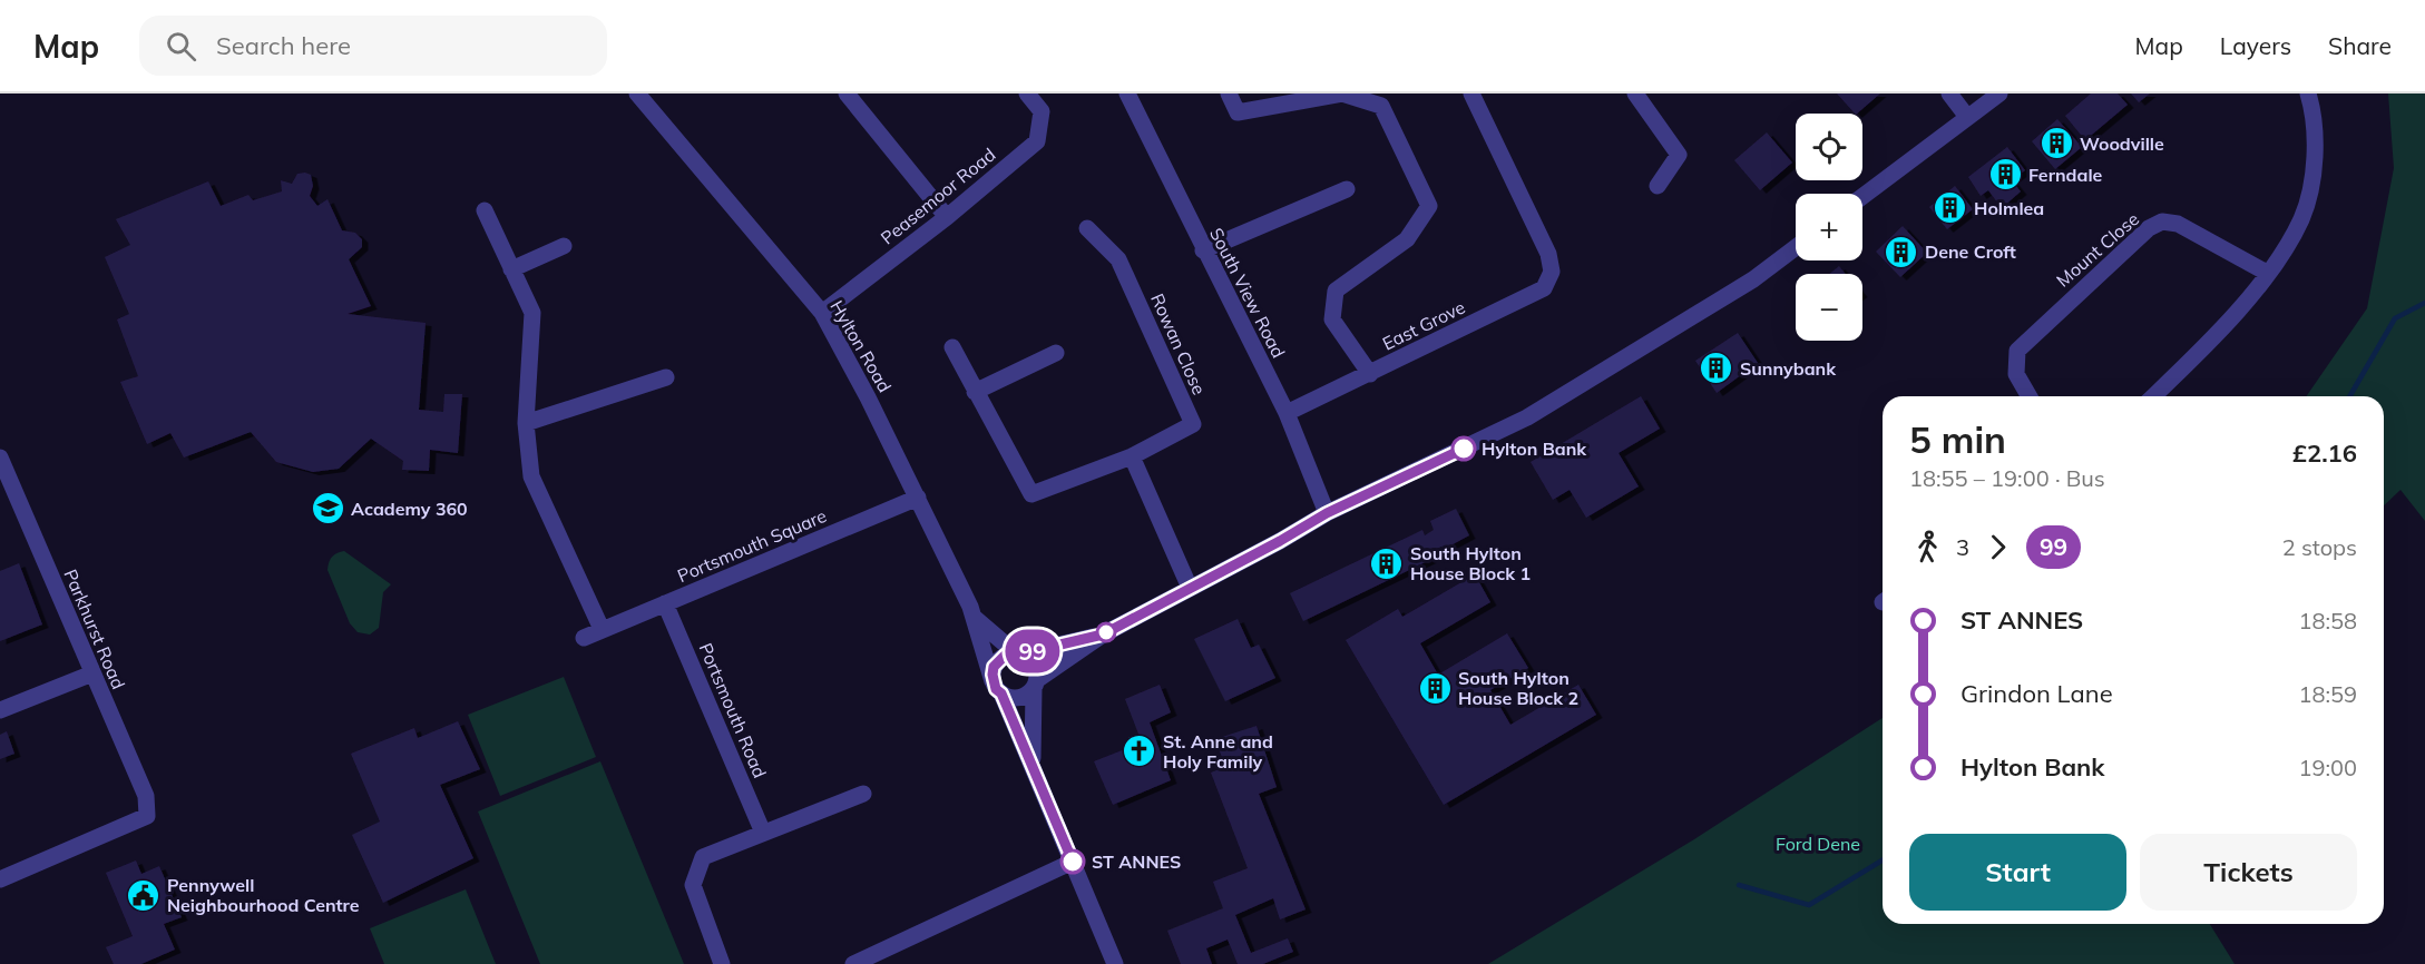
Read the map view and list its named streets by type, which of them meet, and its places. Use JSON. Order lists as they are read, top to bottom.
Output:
{
  "streets": {
    "street": [
      "Peasemoor Road",
      "Mount Close",
      "South View Road",
      "East Grove",
      "Rowan Close",
      "Hylton Road",
      "Portsmouth Square",
      "Parkhurst Road",
      "Portsmouth Road"
    ]
  },
  "crossings": [
    ["Peasemoor Road", "Hylton Road"],
    ["South View Road", "East Grove"],
    ["Hylton Road", "Portsmouth Square"],
    ["Portsmouth Square", "Portsmouth Road"]
  ],
  "parks": ["Ford Dene"],
  "places": {
    "building": [
      "Woodville",
      "Ferndale",
      "Holmlea",
      "Dene Croft",
      "Sunnybank",
      "South Hylton House Block 1",
      "South Hylton House Block 2"
    ],
    "other": ["Hylton Bank", "ST ANNES"],
    "school or university": ["Academy 360"],
    "church": ["St. Anne and Holy Family"],
    "public building": ["Pennywell Neighbourhood Centre"]
  },
  "lines": ["bus line 99"],
  "page": {
    "header": "Map",
    "search": "Search here",
    "nav": ["Map", "Layers", "Share"],
    "on_map": "99",
    "map_buttons": ["+", "−"],
    "heading": ["5 min", "18:55 – 19:00 · Bus", "£2.16"],
    "legs": ["3", "99", "2 stops"],
    "list": [
      {
        "name": "ST ANNES",
        "value": "18:58"
      },
      {
        "name": "Grindon Lane",
        "value": "18:59"
      },
      {
        "name": "Hylton Bank",
        "value": "19:00"
      }
    ],
    "buttons": ["Start", "Tickets"]
  }
}
